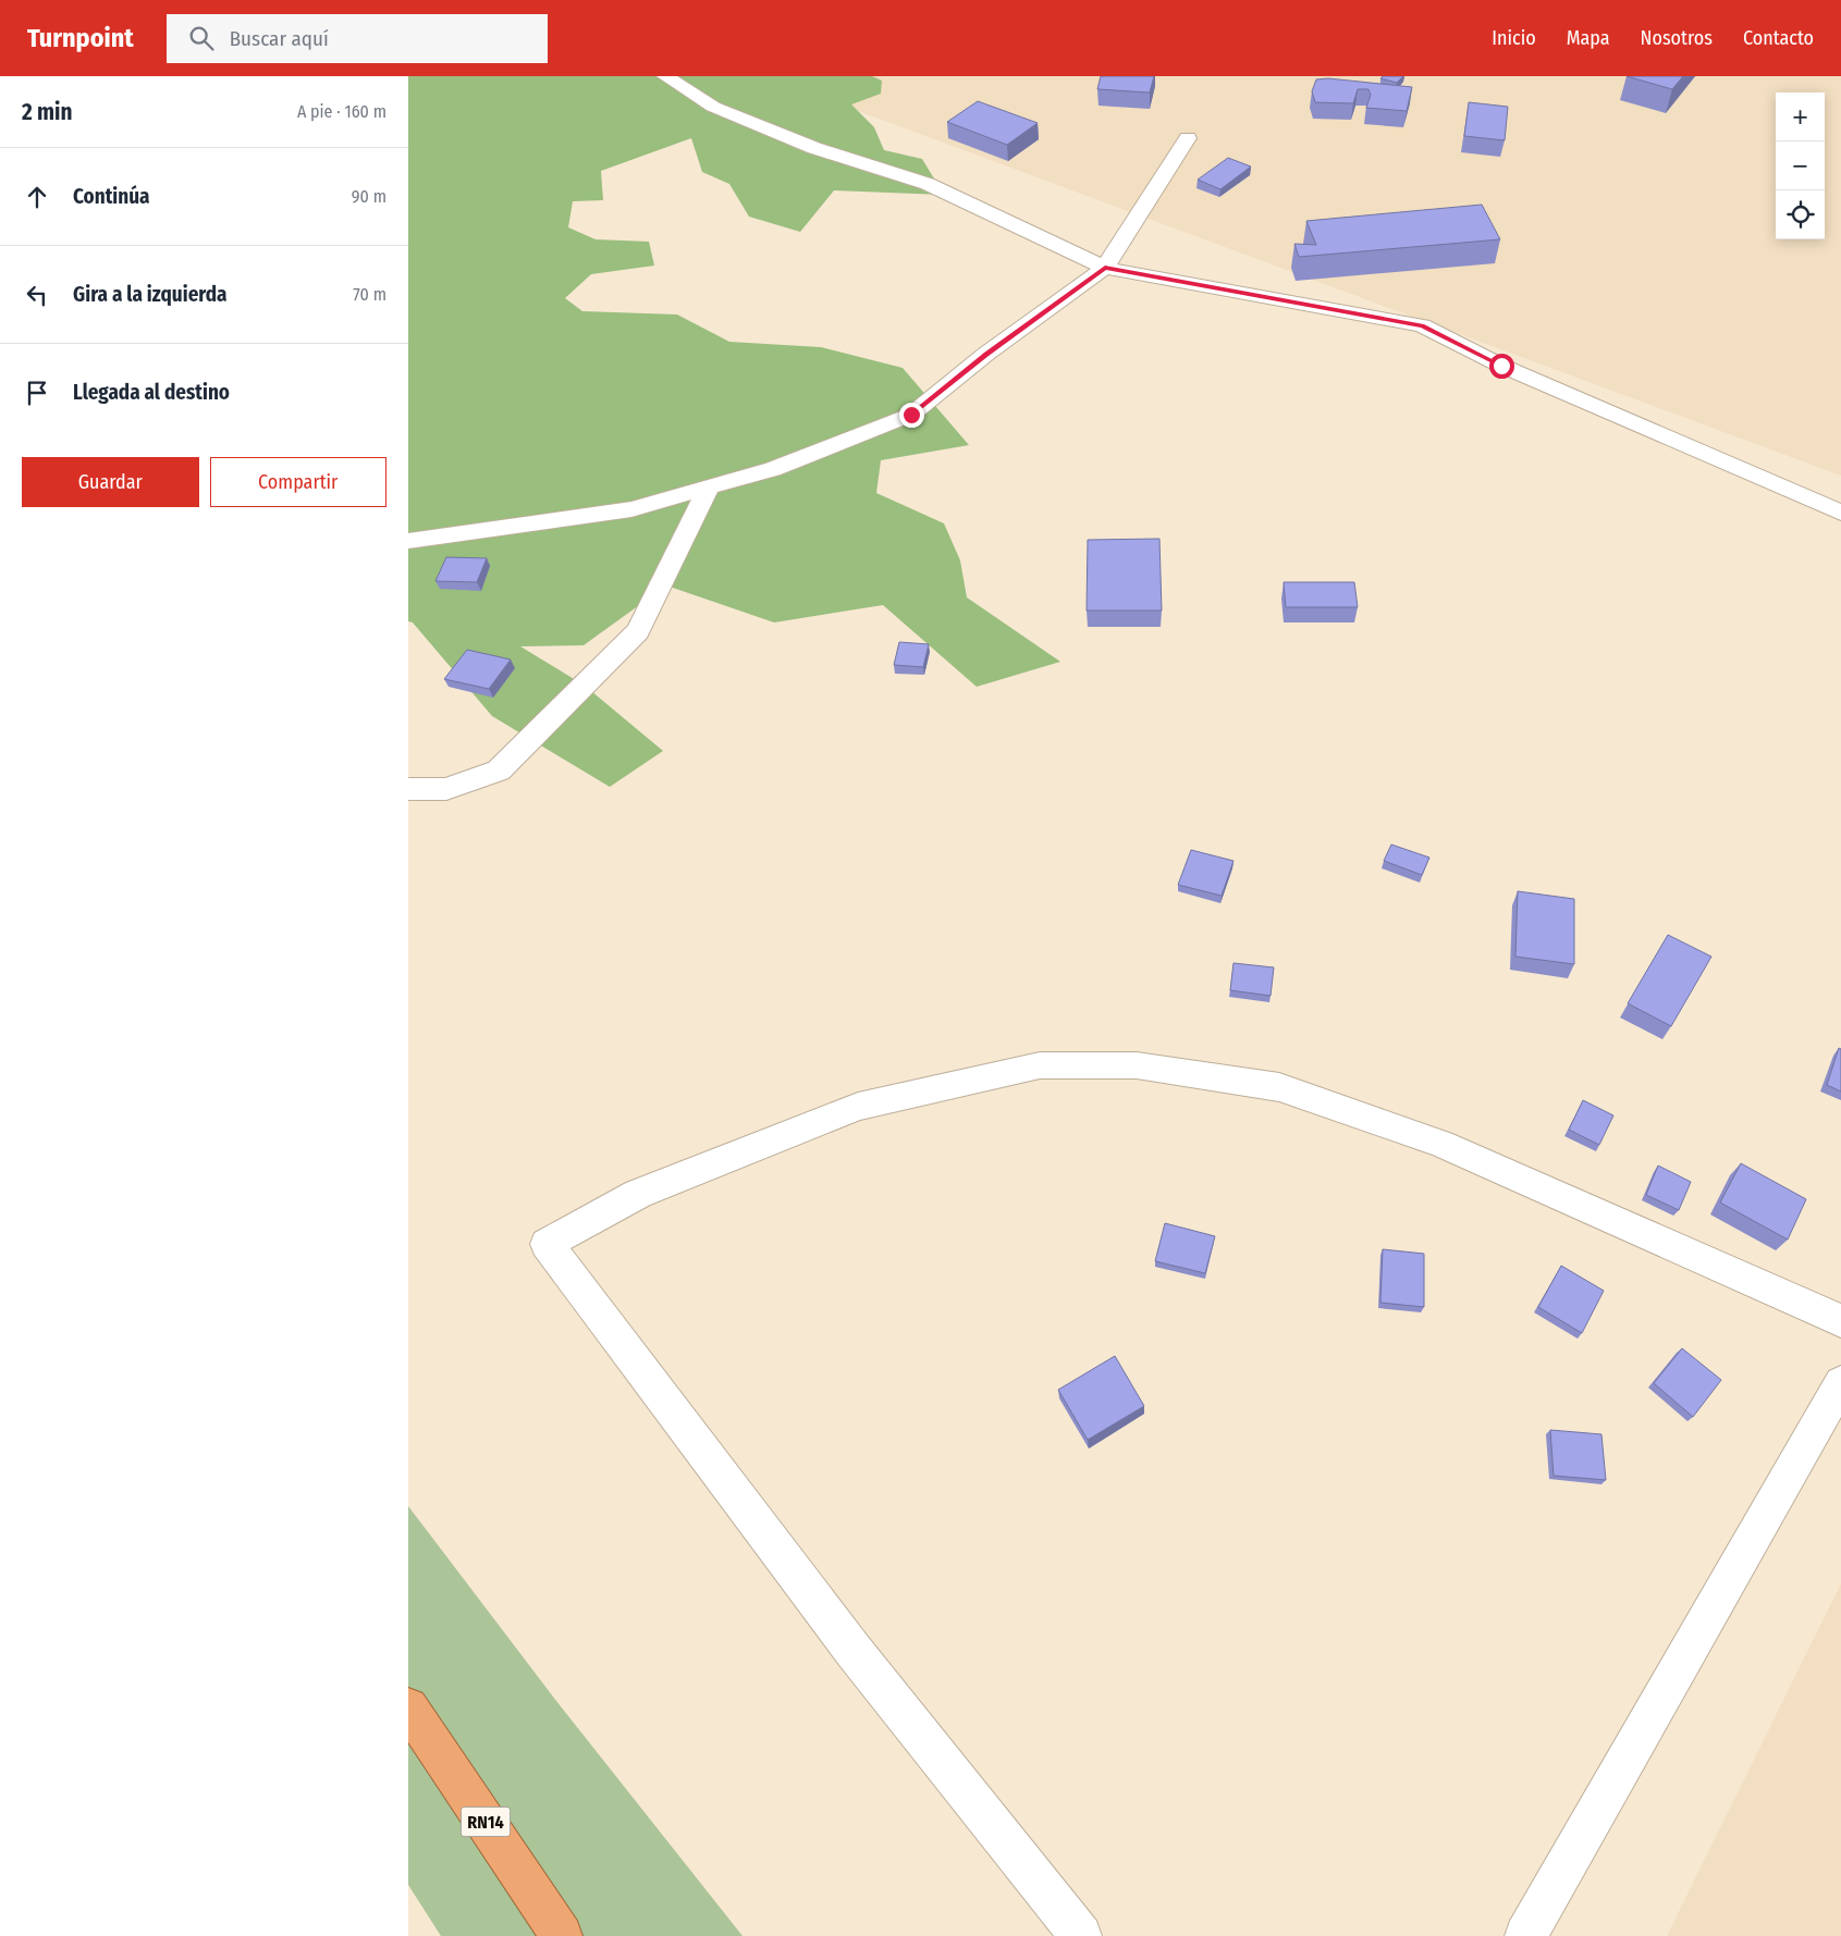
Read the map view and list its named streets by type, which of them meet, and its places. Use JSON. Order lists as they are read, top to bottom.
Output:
{
  "streets": {
    "highway": ["RN14"]
  },
  "page": {
    "header": "Turnpoint",
    "search": "Buscar aquí",
    "nav": [
      "Inicio",
      "Mapa",
      "Nosotros",
      "Contacto"
    ],
    "heading": ["2 min", "A pie · 160 m"],
    "map_buttons": ["+", "−"],
    "list": [
      ["Continúa", "90 m"],
      ["Gira a la izquierda", "70 m"],
      "Llegada al destino"
    ],
    "buttons": ["Guardar", "Compartir"]
  }
}
